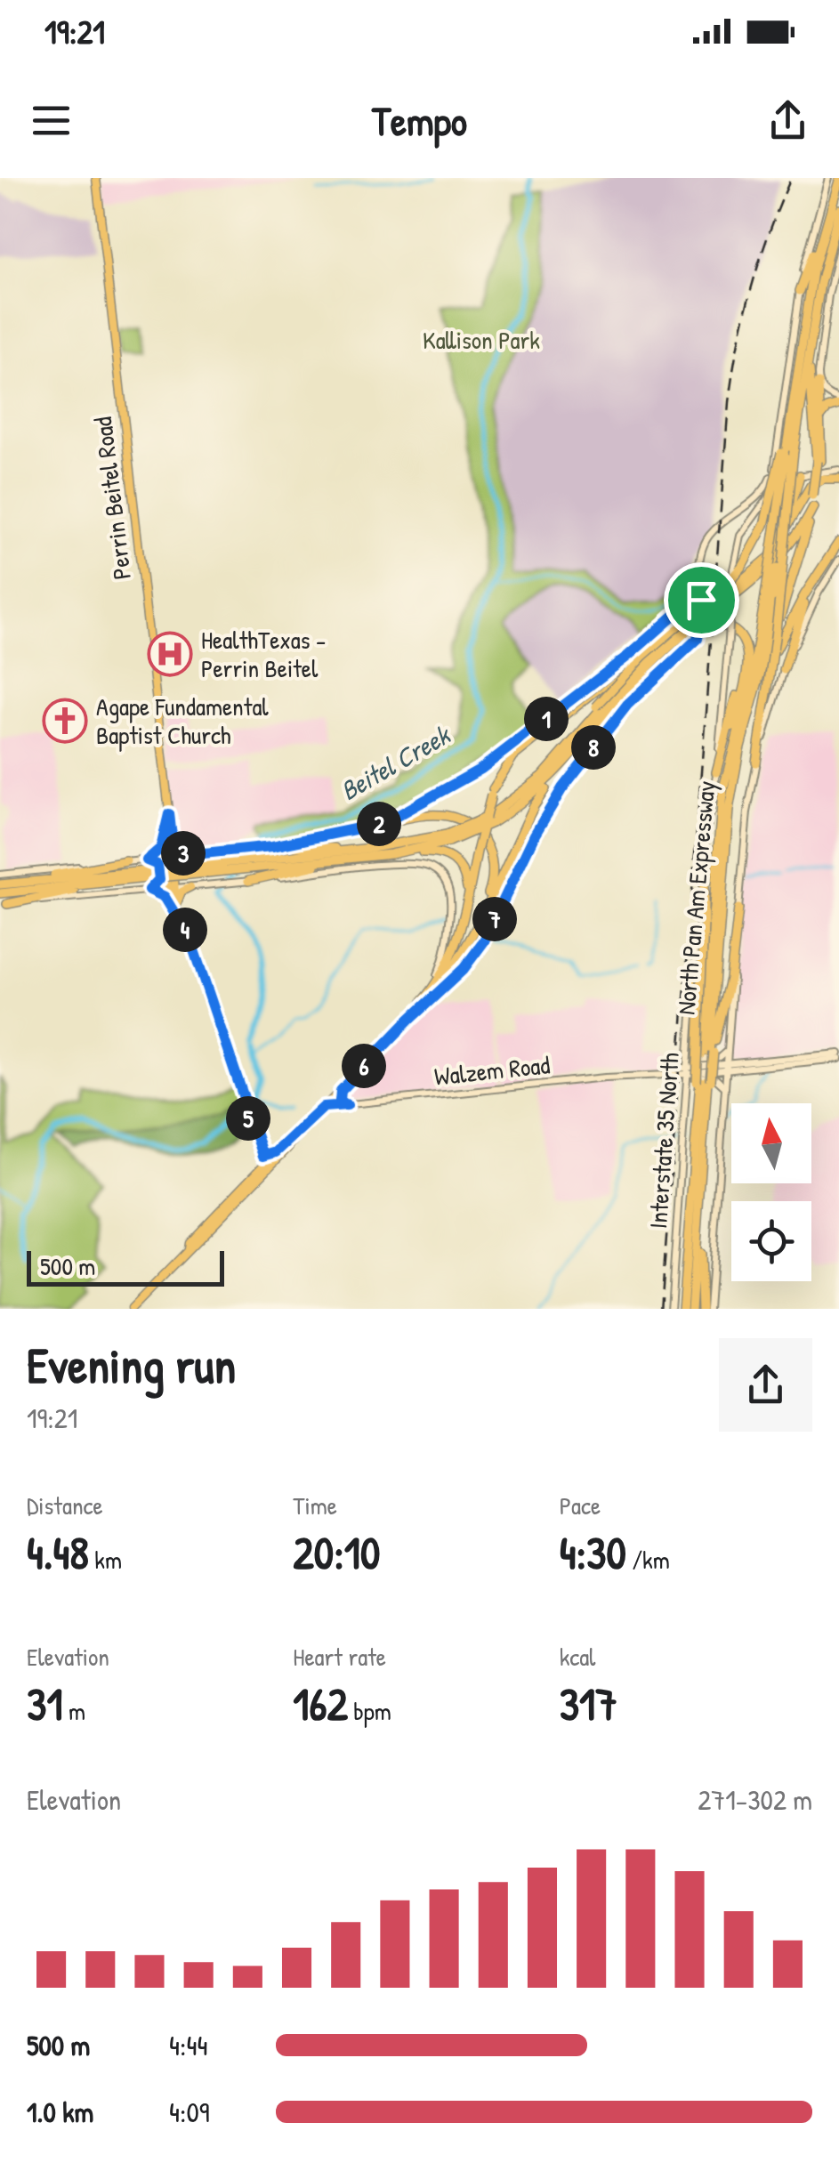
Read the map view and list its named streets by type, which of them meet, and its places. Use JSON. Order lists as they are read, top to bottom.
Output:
{
  "streets": {
    "highway": ["North Pan Am Expressway"],
    "main road": ["Perrin Beitel Road", "Walzem Road", "Interstate 35 North"]
  },
  "crossings": [
    ["North Pan Am Expressway", "Interstate 35 North"],
    ["Walzem Road", "Interstate 35 North"]
  ],
  "water": ["Beitel Creek"],
  "parks": ["Kallison Park"],
  "places": {
    "hospital": ["HealthTexas - Perrin Beitel"],
    "church": ["Agape Fundamental Baptist Church"]
  },
  "scale_bar": "500 m",
  "north": "top",
  "page": {
    "status": "19:21",
    "header": "Tempo",
    "pins": [
      "1",
      "8",
      "2",
      "3",
      "7",
      "4",
      "6",
      "5"
    ],
    "scale": "500 m",
    "heading": ["Evening run", "19:21"],
    "stats": [
      ["Distance", "4.48 km"],
      ["Time", "20:10"],
      ["Pace", "4:30 /km"],
      ["Elevation", "31 m"],
      ["Heart rate", "162 bpm"],
      ["kcal", "317"]
    ],
    "chart": ["Elevation", "271–302 m"],
    "list": [
      {
        "name": "500 m",
        "note": "4:44"
      },
      {
        "name": "1.0 km",
        "note": "4:09"
      }
    ]
  }
}
